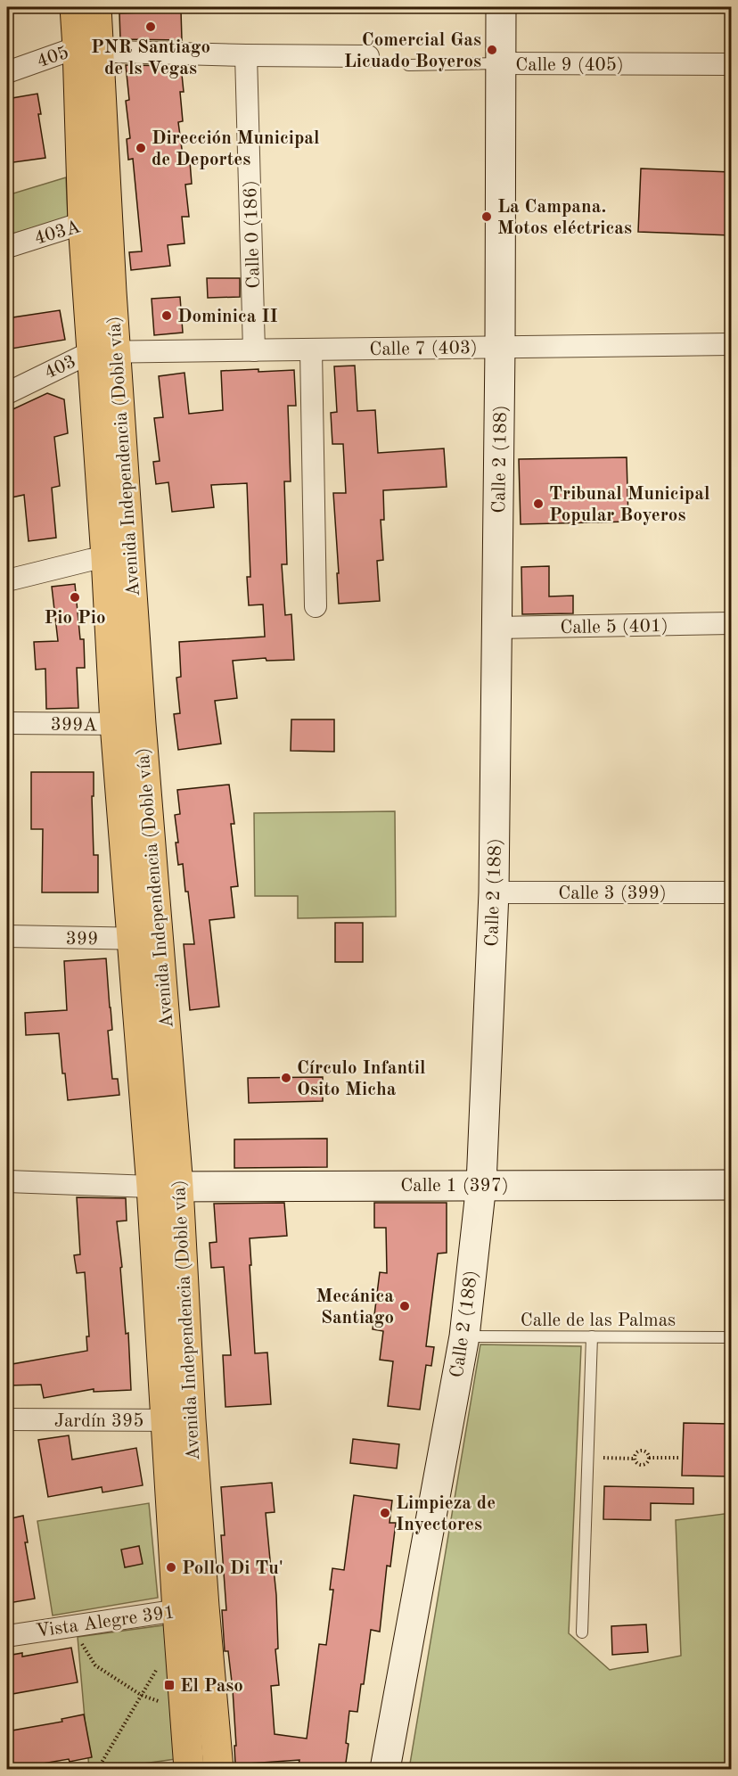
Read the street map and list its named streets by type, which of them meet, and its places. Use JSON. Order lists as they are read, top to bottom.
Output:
{
  "streets": {
    "main road": ["Avenida Independencia (Doble vía)", "Calle 2 (188)", "Calle 1 (397)"],
    "street": [
      "405",
      "Calle 9 (405)",
      "403A",
      "Calle 0 (186)",
      "Calle 7 (403)",
      "403",
      "Calle 5 (401)",
      "399A",
      "Calle 3 (399)",
      "399",
      "Jardín 395",
      "Vista Alegre 391"
    ],
    "lane": ["Calle de las Palmas"]
  },
  "crossings": [
    ["405", "Avenida Independencia (Doble vía)"],
    ["Calle 9 (405)", "Calle 2 (188)"],
    ["403A", "Avenida Independencia (Doble vía)"],
    ["Calle 0 (186)", "Calle 7 (403)"],
    ["Calle 7 (403)", "403"],
    ["Calle 7 (403)", "Avenida Independencia (Doble vía)"],
    ["Calle 7 (403)", "Calle 2 (188)"],
    ["403", "Avenida Independencia (Doble vía)"],
    ["Avenida Independencia (Doble vía)", "399A"],
    ["Avenida Independencia (Doble vía)", "399"],
    ["Avenida Independencia (Doble vía)", "Calle 1 (397)"],
    ["Avenida Independencia (Doble vía)", "Jardín 395"],
    ["Avenida Independencia (Doble vía)", "Vista Alegre 391"],
    ["Calle 2 (188)", "Calle 5 (401)"],
    ["Calle 2 (188)", "Calle 3 (399)"],
    ["Calle 2 (188)", "Calle 1 (397)"],
    ["Calle 2 (188)", "Calle de las Palmas"]
  ],
  "places": {
    "other": [
      "PNR Santiago de ls Vegas",
      "Comercial Gas Licuado Boyeros",
      "Dirección Municipal de Deportes",
      "La Campana. Motos eléctricas",
      "Dominica II",
      "Tribunal Municipal Popular Boyeros",
      "Pio Pio",
      "Círculo Infantil Osito Micha",
      "Mecánica Santiago",
      "Limpieza de Inyectores",
      "Pollo Di Tu'"
    ],
    "transit": ["El Paso"]
  }
}
